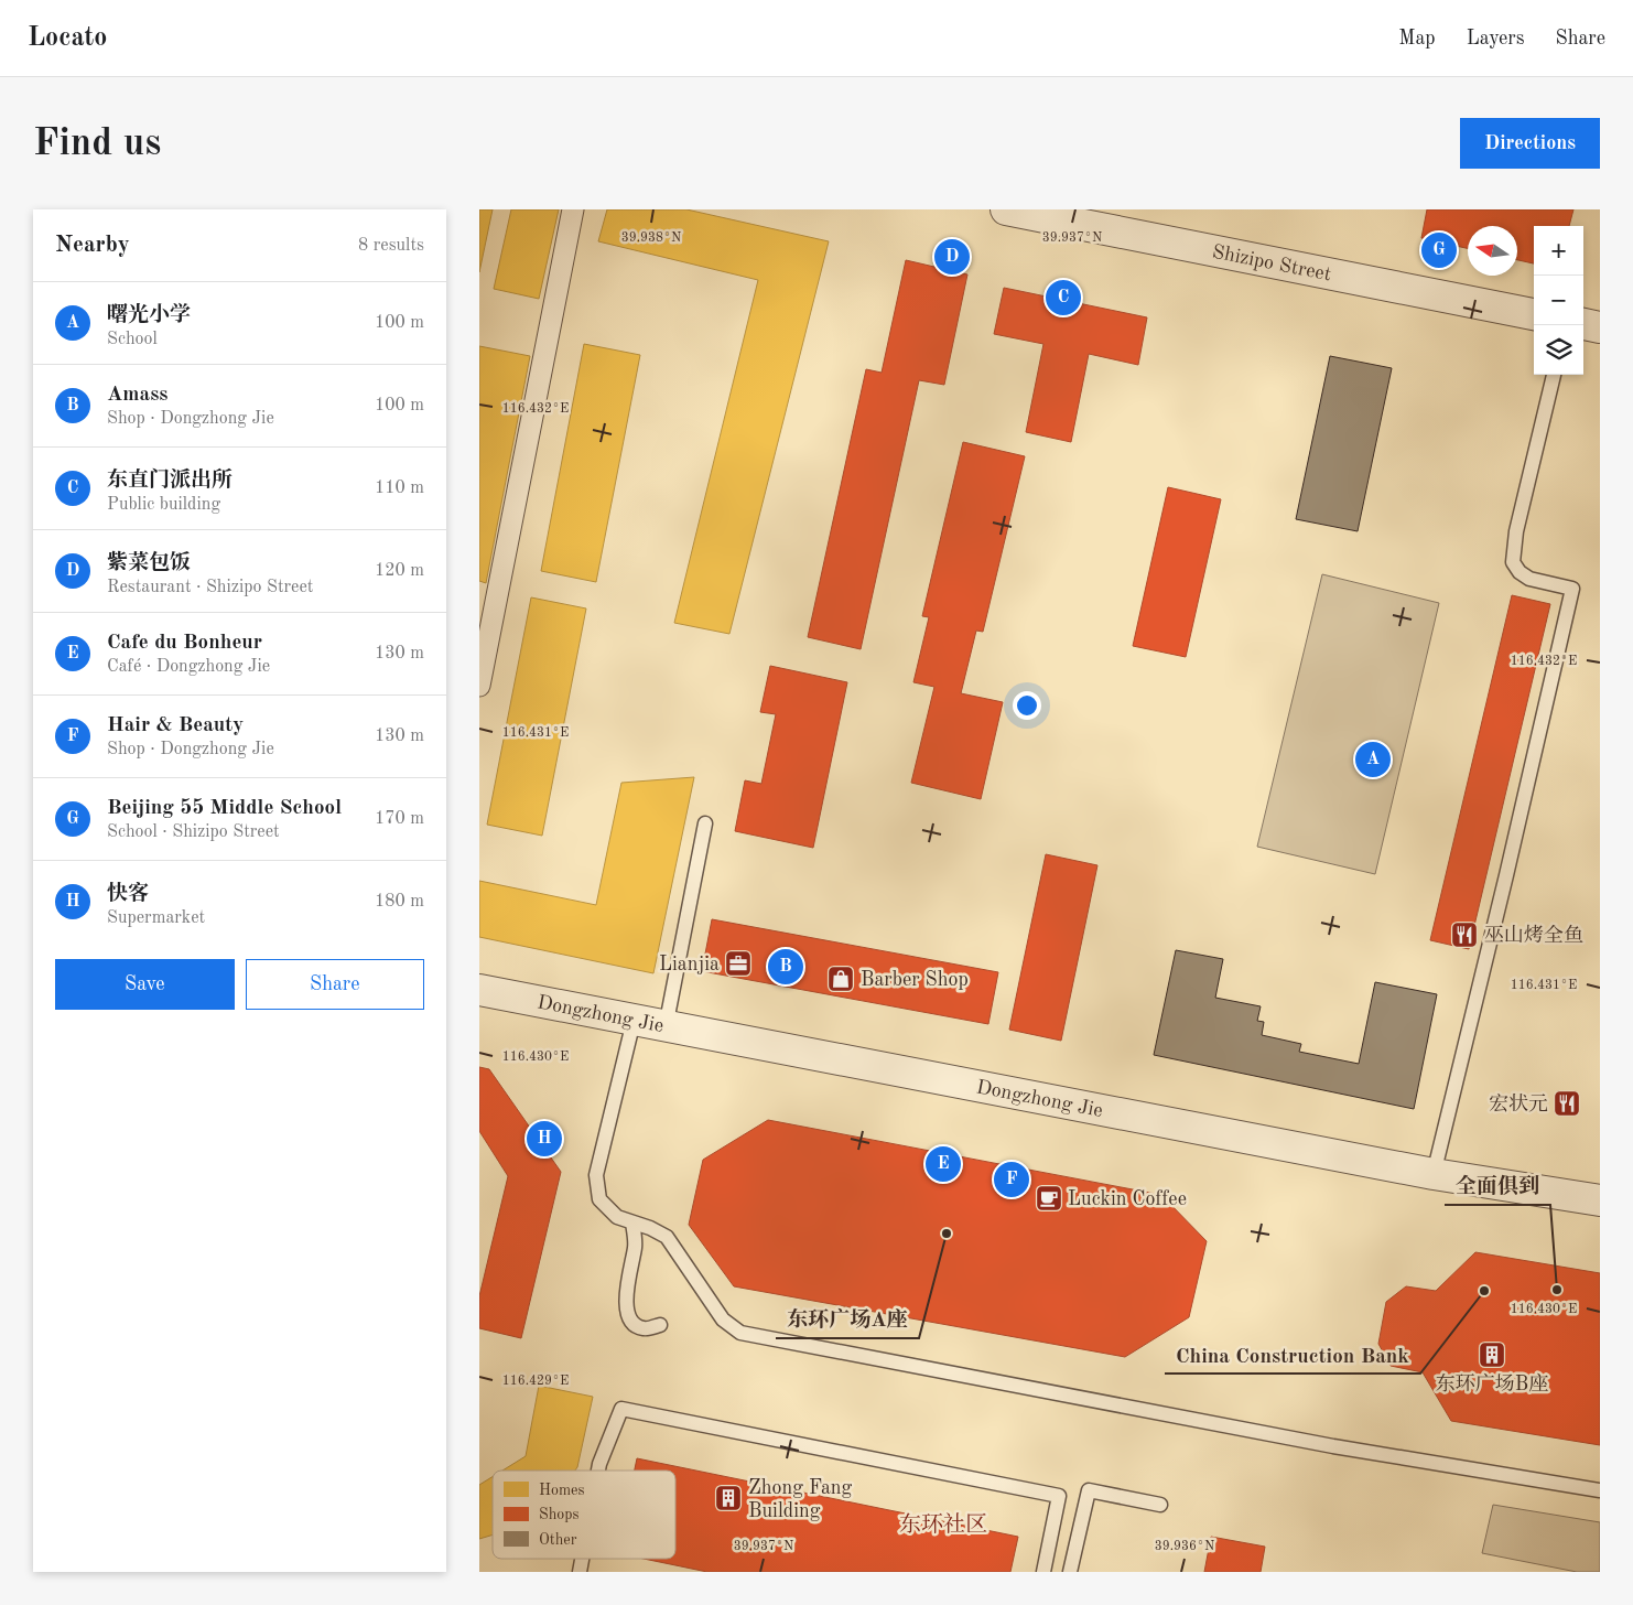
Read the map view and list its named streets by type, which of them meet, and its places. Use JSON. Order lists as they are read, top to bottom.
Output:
{
  "streets": {
    "street": ["Shizipo Street", "Dongzhong Jie"]
  },
  "districts": ["东环社区"],
  "places": {
    "restaurant": ["巫山烤全鱼", "宏状元"],
    "office": ["Lianjia"],
    "shop": ["Barber Shop"],
    "cafe": ["Luckin Coffee"],
    "other": ["东环广场A座", "全面俱到", "China Construction Bank"],
    "building": ["东环广场B座", "Zhong Fang Building"]
  },
  "legend": ["Homes", "Shops", "Other"],
  "north": "left",
  "page": {
    "header": "Locato",
    "nav": ["Map", "Layers", "Share"],
    "buttons": [
      "Directions",
      ["Save", "Share"]
    ],
    "title": "Find us",
    "heading": ["Nearby", "8 results"],
    "map_buttons": ["+", "−"],
    "pins": [
      "G",
      "D",
      "C",
      "A",
      "B",
      "H",
      "E",
      "F"
    ],
    "list": [
      {
        "mark": "A",
        "name": "曙光小学",
        "note": "School",
        "value": "100 m"
      },
      {
        "mark": "B",
        "name": "Amass",
        "note": "Shop · Dongzhong Jie",
        "value": "100 m"
      },
      {
        "mark": "C",
        "name": "东直门派出所",
        "note": "Public building",
        "value": "110 m"
      },
      {
        "mark": "D",
        "name": "紫菜包饭",
        "note": "Restaurant · Shizipo Street",
        "value": "120 m"
      },
      {
        "mark": "E",
        "name": "Cafe du Bonheur",
        "note": "Café · Dongzhong Jie",
        "value": "130 m"
      },
      {
        "mark": "F",
        "name": "Hair & Beauty",
        "note": "Shop · Dongzhong Jie",
        "value": "130 m"
      },
      {
        "mark": "G",
        "name": "Beijing 55 Middle School",
        "note": "School · Shizipo Street",
        "value": "170 m"
      },
      {
        "mark": "H",
        "name": "快客",
        "note": "Supermarket",
        "value": "180 m"
      }
    ]
  },
  "coordinates": [
    "39.938°N",
    "39.937°N",
    "116.432°E",
    "116.431°E",
    "116.430°E",
    "116.429°E",
    "39.936°N"
  ]
}
